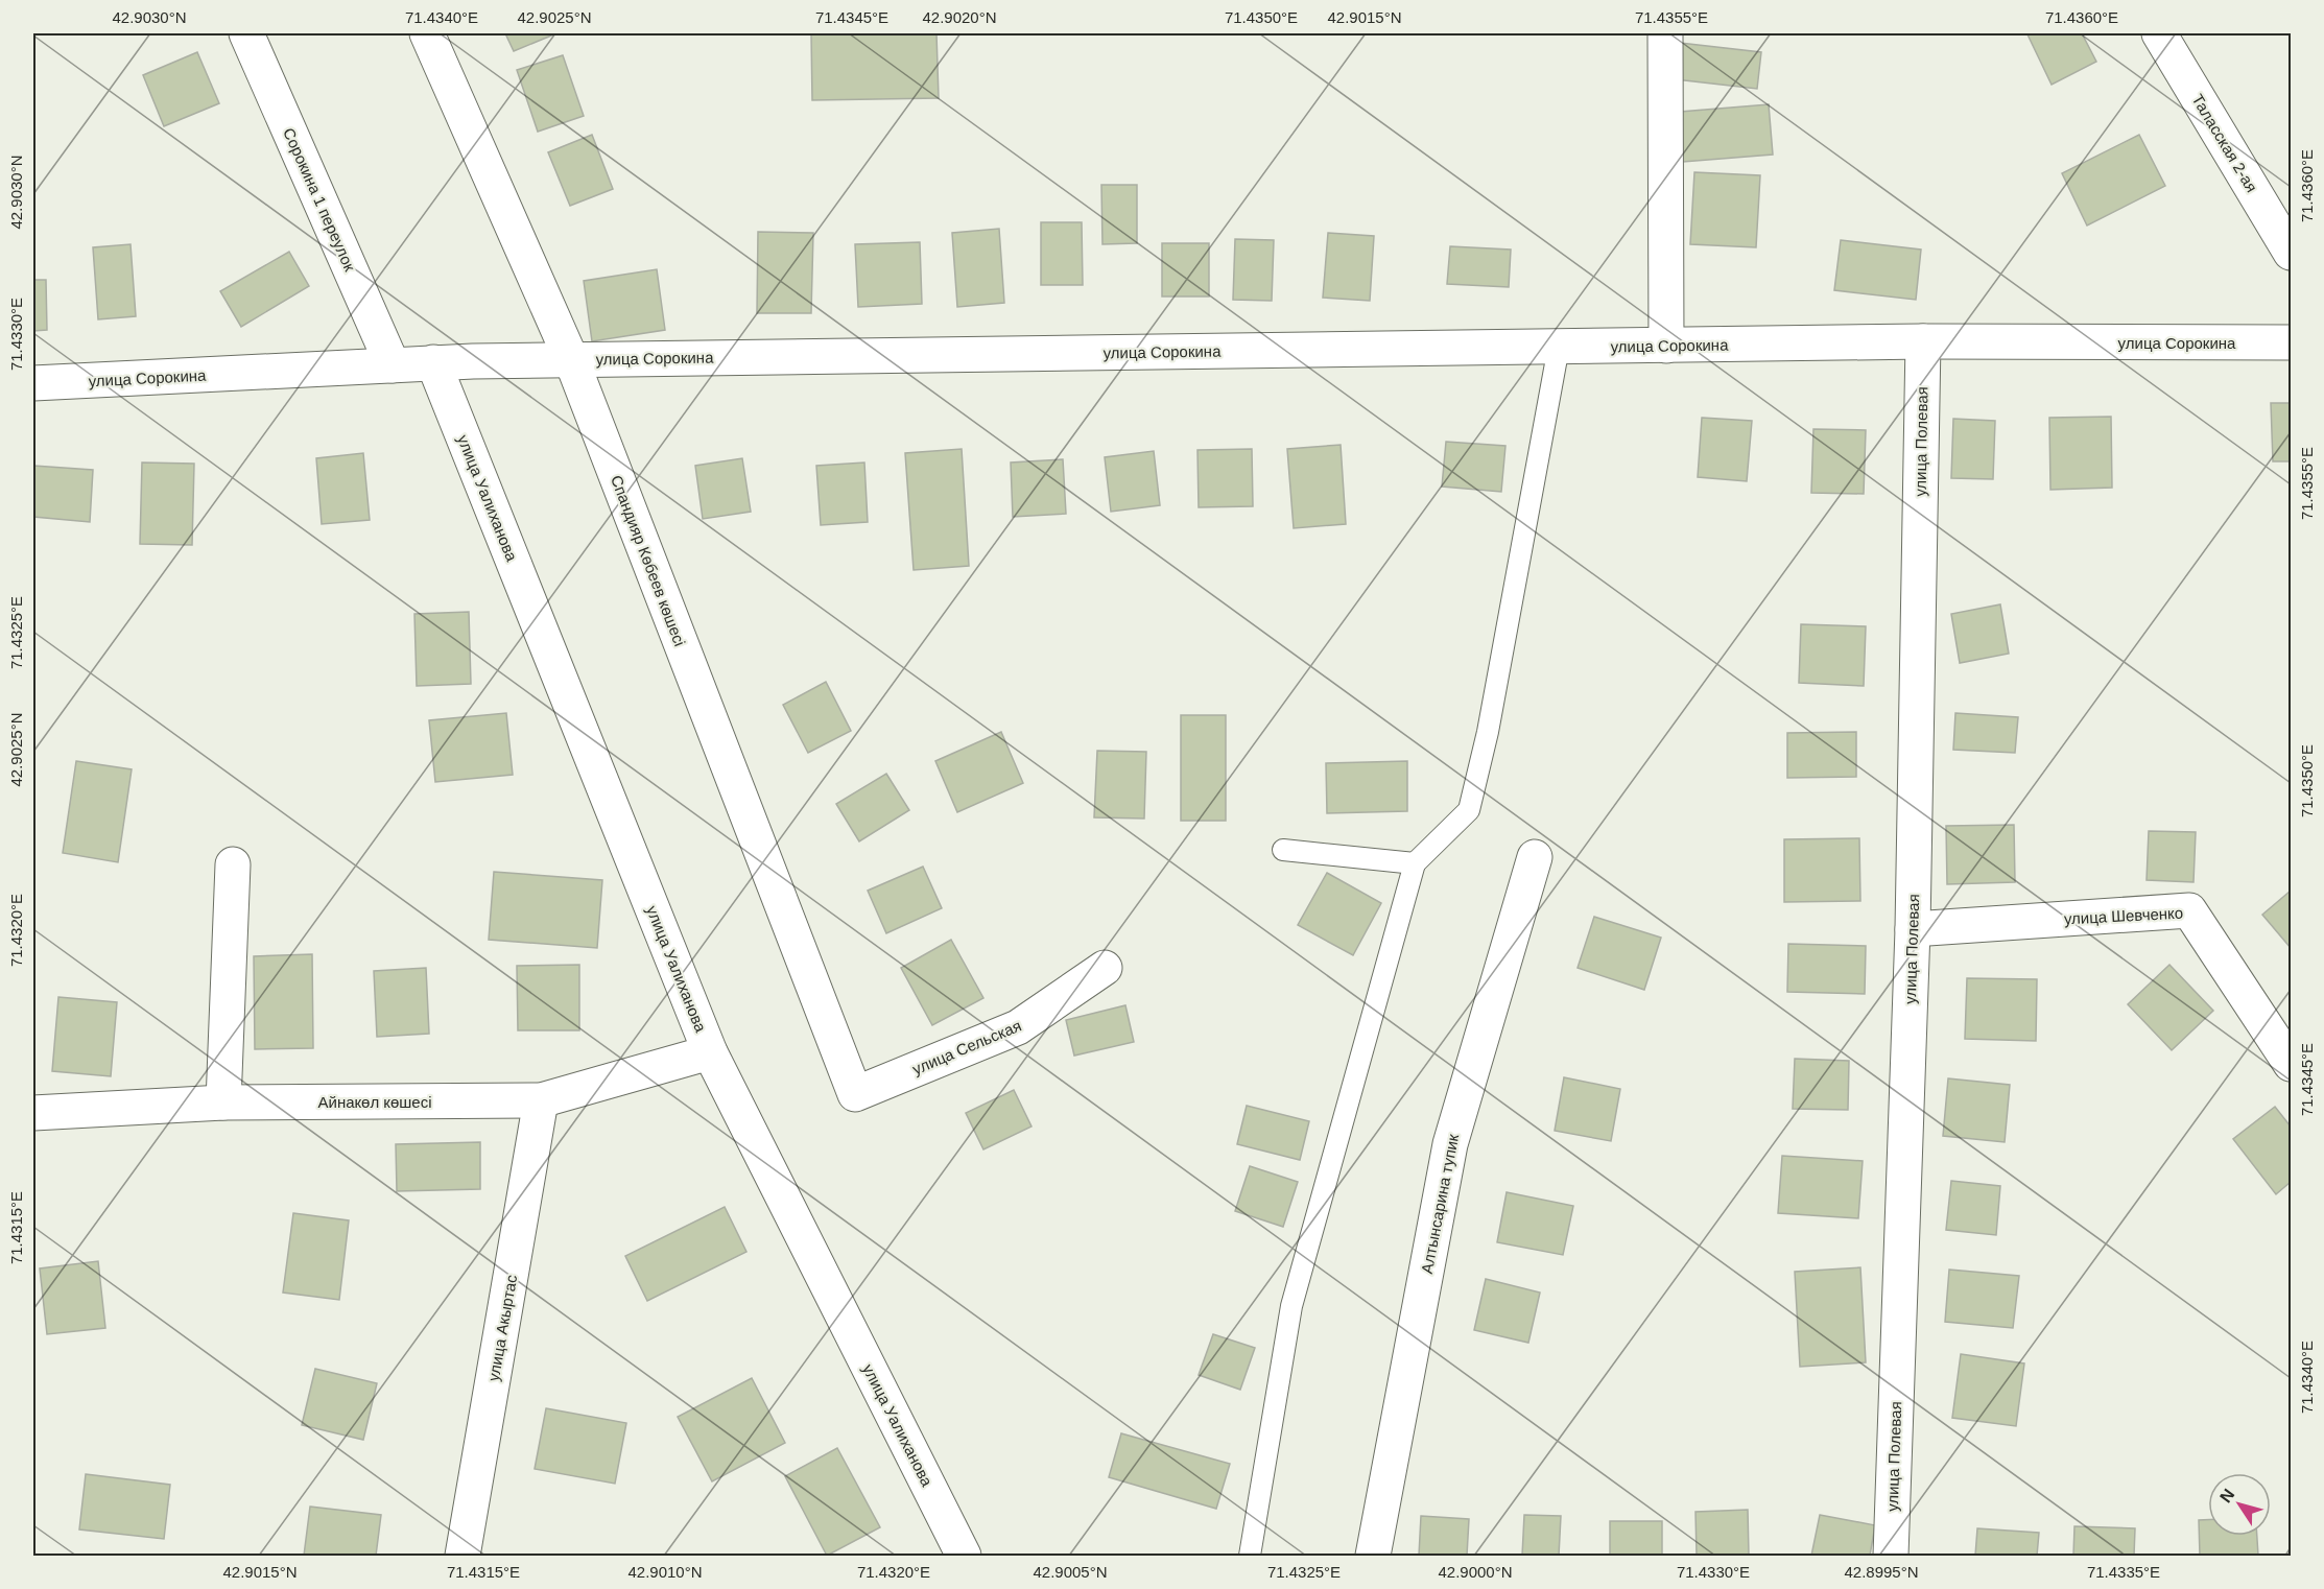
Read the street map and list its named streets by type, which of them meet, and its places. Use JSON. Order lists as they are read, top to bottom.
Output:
{
  "streets": {
    "street": [
      "Таласская 2-ая",
      "Сорокина 1 переулок",
      "улица Сорокина",
      "улица Полевая",
      "улица Уалиханова",
      "Спандияр Көбеев көшесі",
      "улица Шевченко",
      "улица Сельская",
      "Айнакөл көшесі",
      "Алтынсарина тупик",
      "улица Акыртас"
    ]
  },
  "crossings": [
    ["Сорокина 1 переулок", "улица Сорокина"],
    ["улица Сорокина", "улица Полевая"],
    ["улица Сорокина", "улица Уалиханова"],
    ["улица Сорокина", "Спандияр Көбеев көшесі"],
    ["улица Полевая", "улица Шевченко"],
    ["улица Уалиханова", "Айнакөл көшесі"],
    ["Спандияр Көбеев көшесі", "улица Сельская"],
    ["Айнакөл көшесі", "улица Акыртас"]
  ],
  "north": "top left",
  "coordinates": [
    "42.9030°N",
    "71.4340°E",
    "42.9025°N",
    "71.4345°E",
    "42.9020°N",
    "71.4350°E",
    "42.9015°N",
    "71.4355°E",
    "71.4360°E",
    "71.4330°E",
    "71.4325°E",
    "71.4320°E",
    "71.4315°E",
    "42.9010°N",
    "42.9005°N",
    "42.9000°N",
    "42.8995°N",
    "71.4335°E"
  ]
}
